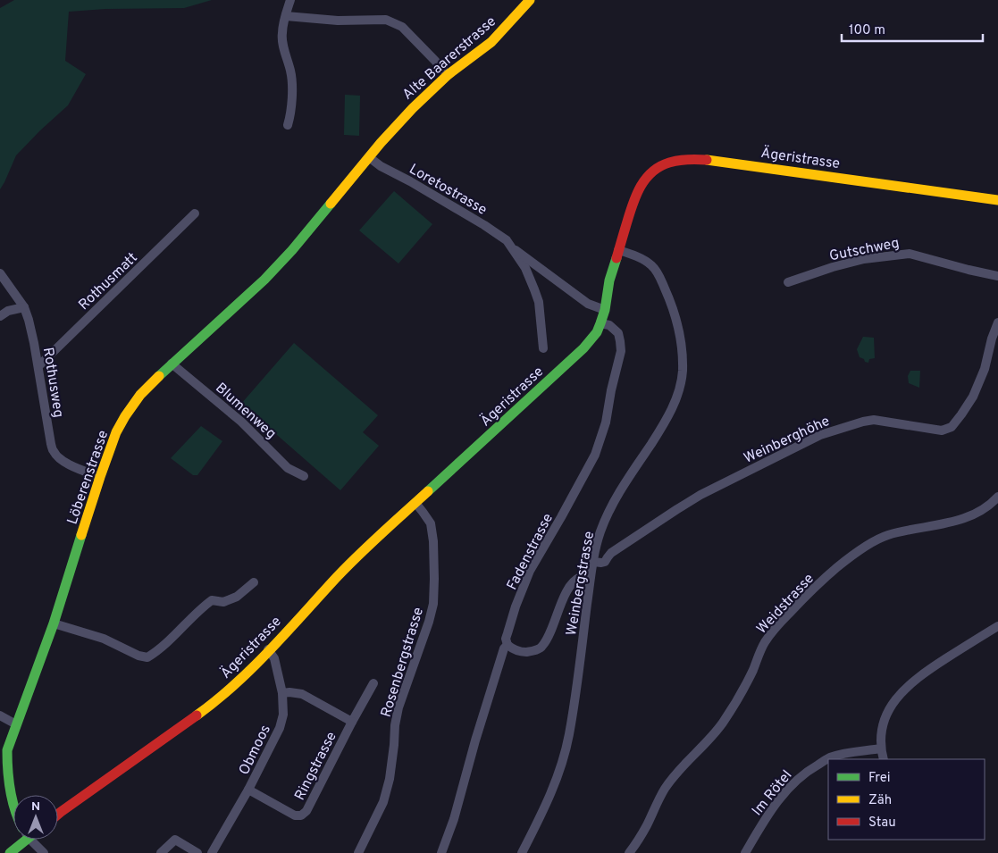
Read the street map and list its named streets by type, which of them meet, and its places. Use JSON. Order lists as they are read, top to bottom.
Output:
{
  "streets": {
    "main road": ["Alte Baarerstrasse", "Ägeristrasse", "Löberenstrasse"],
    "street": [
      "Loretostrasse",
      "Gutschweg",
      "Rothusmatt",
      "Rothusweg",
      "Blumenweg",
      "Weinberghöhe",
      "Fadenstrasse",
      "Weinbergstrasse",
      "Weidstrasse",
      "Rosenbergstrasse",
      "Obmoos",
      "Ringstrasse",
      "Im Rötel"
    ]
  },
  "crossings": [
    ["Alte Baarerstrasse", "Loretostrasse"],
    ["Alte Baarerstrasse", "Löberenstrasse"],
    ["Ägeristrasse", "Loretostrasse"],
    ["Ägeristrasse", "Fadenstrasse"],
    ["Ägeristrasse", "Weinbergstrasse"],
    ["Ägeristrasse", "Rosenbergstrasse"],
    ["Ägeristrasse", "Obmoos"],
    ["Loretostrasse", "Löberenstrasse"],
    ["Rothusmatt", "Rothusweg"],
    ["Rothusweg", "Löberenstrasse"],
    ["Blumenweg", "Löberenstrasse"],
    ["Weinberghöhe", "Weinbergstrasse"],
    ["Obmoos", "Ringstrasse"]
  ],
  "legend": ["Frei", "Zäh", "Stau"],
  "scale_bar": "100 m",
  "north": "top"
}
